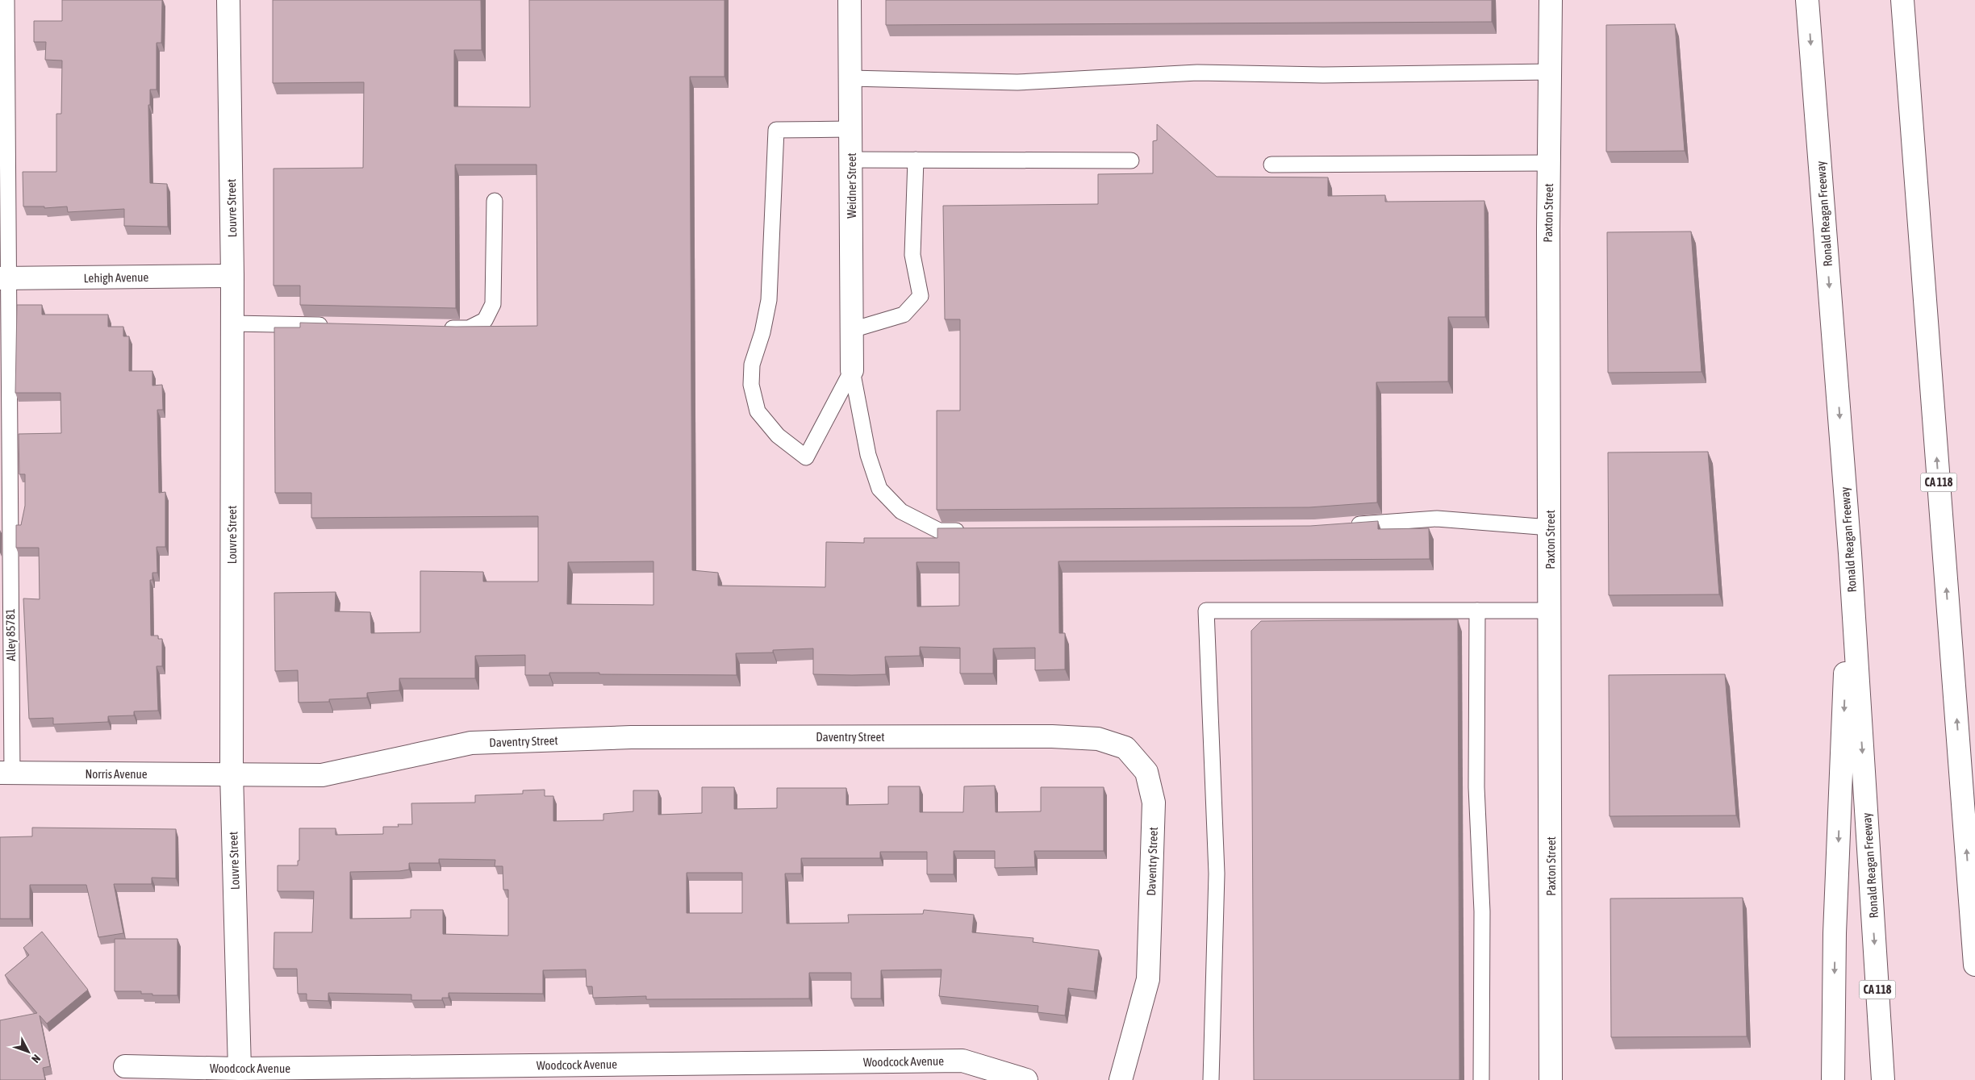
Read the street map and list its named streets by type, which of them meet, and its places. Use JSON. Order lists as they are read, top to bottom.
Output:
{
  "streets": {
    "main road": [
      "Weidner Street",
      "Louvre Street",
      "Paxton Street",
      "Ronald Reagan Freeway",
      "Lehigh Avenue",
      "CA 118",
      "Daventry Street",
      "Norris Avenue",
      "Woodcock Avenue"
    ],
    "lane": ["Alley 85781"]
  },
  "crossings": [
    ["Louvre Street", "Lehigh Avenue"],
    ["Louvre Street", "Daventry Street"],
    ["Louvre Street", "Norris Avenue"],
    ["Louvre Street", "Woodcock Avenue"],
    ["Lehigh Avenue", "Alley 85781"],
    ["Alley 85781", "Norris Avenue"],
    ["Daventry Street", "Norris Avenue"]
  ],
  "north": "bottom right"
}
